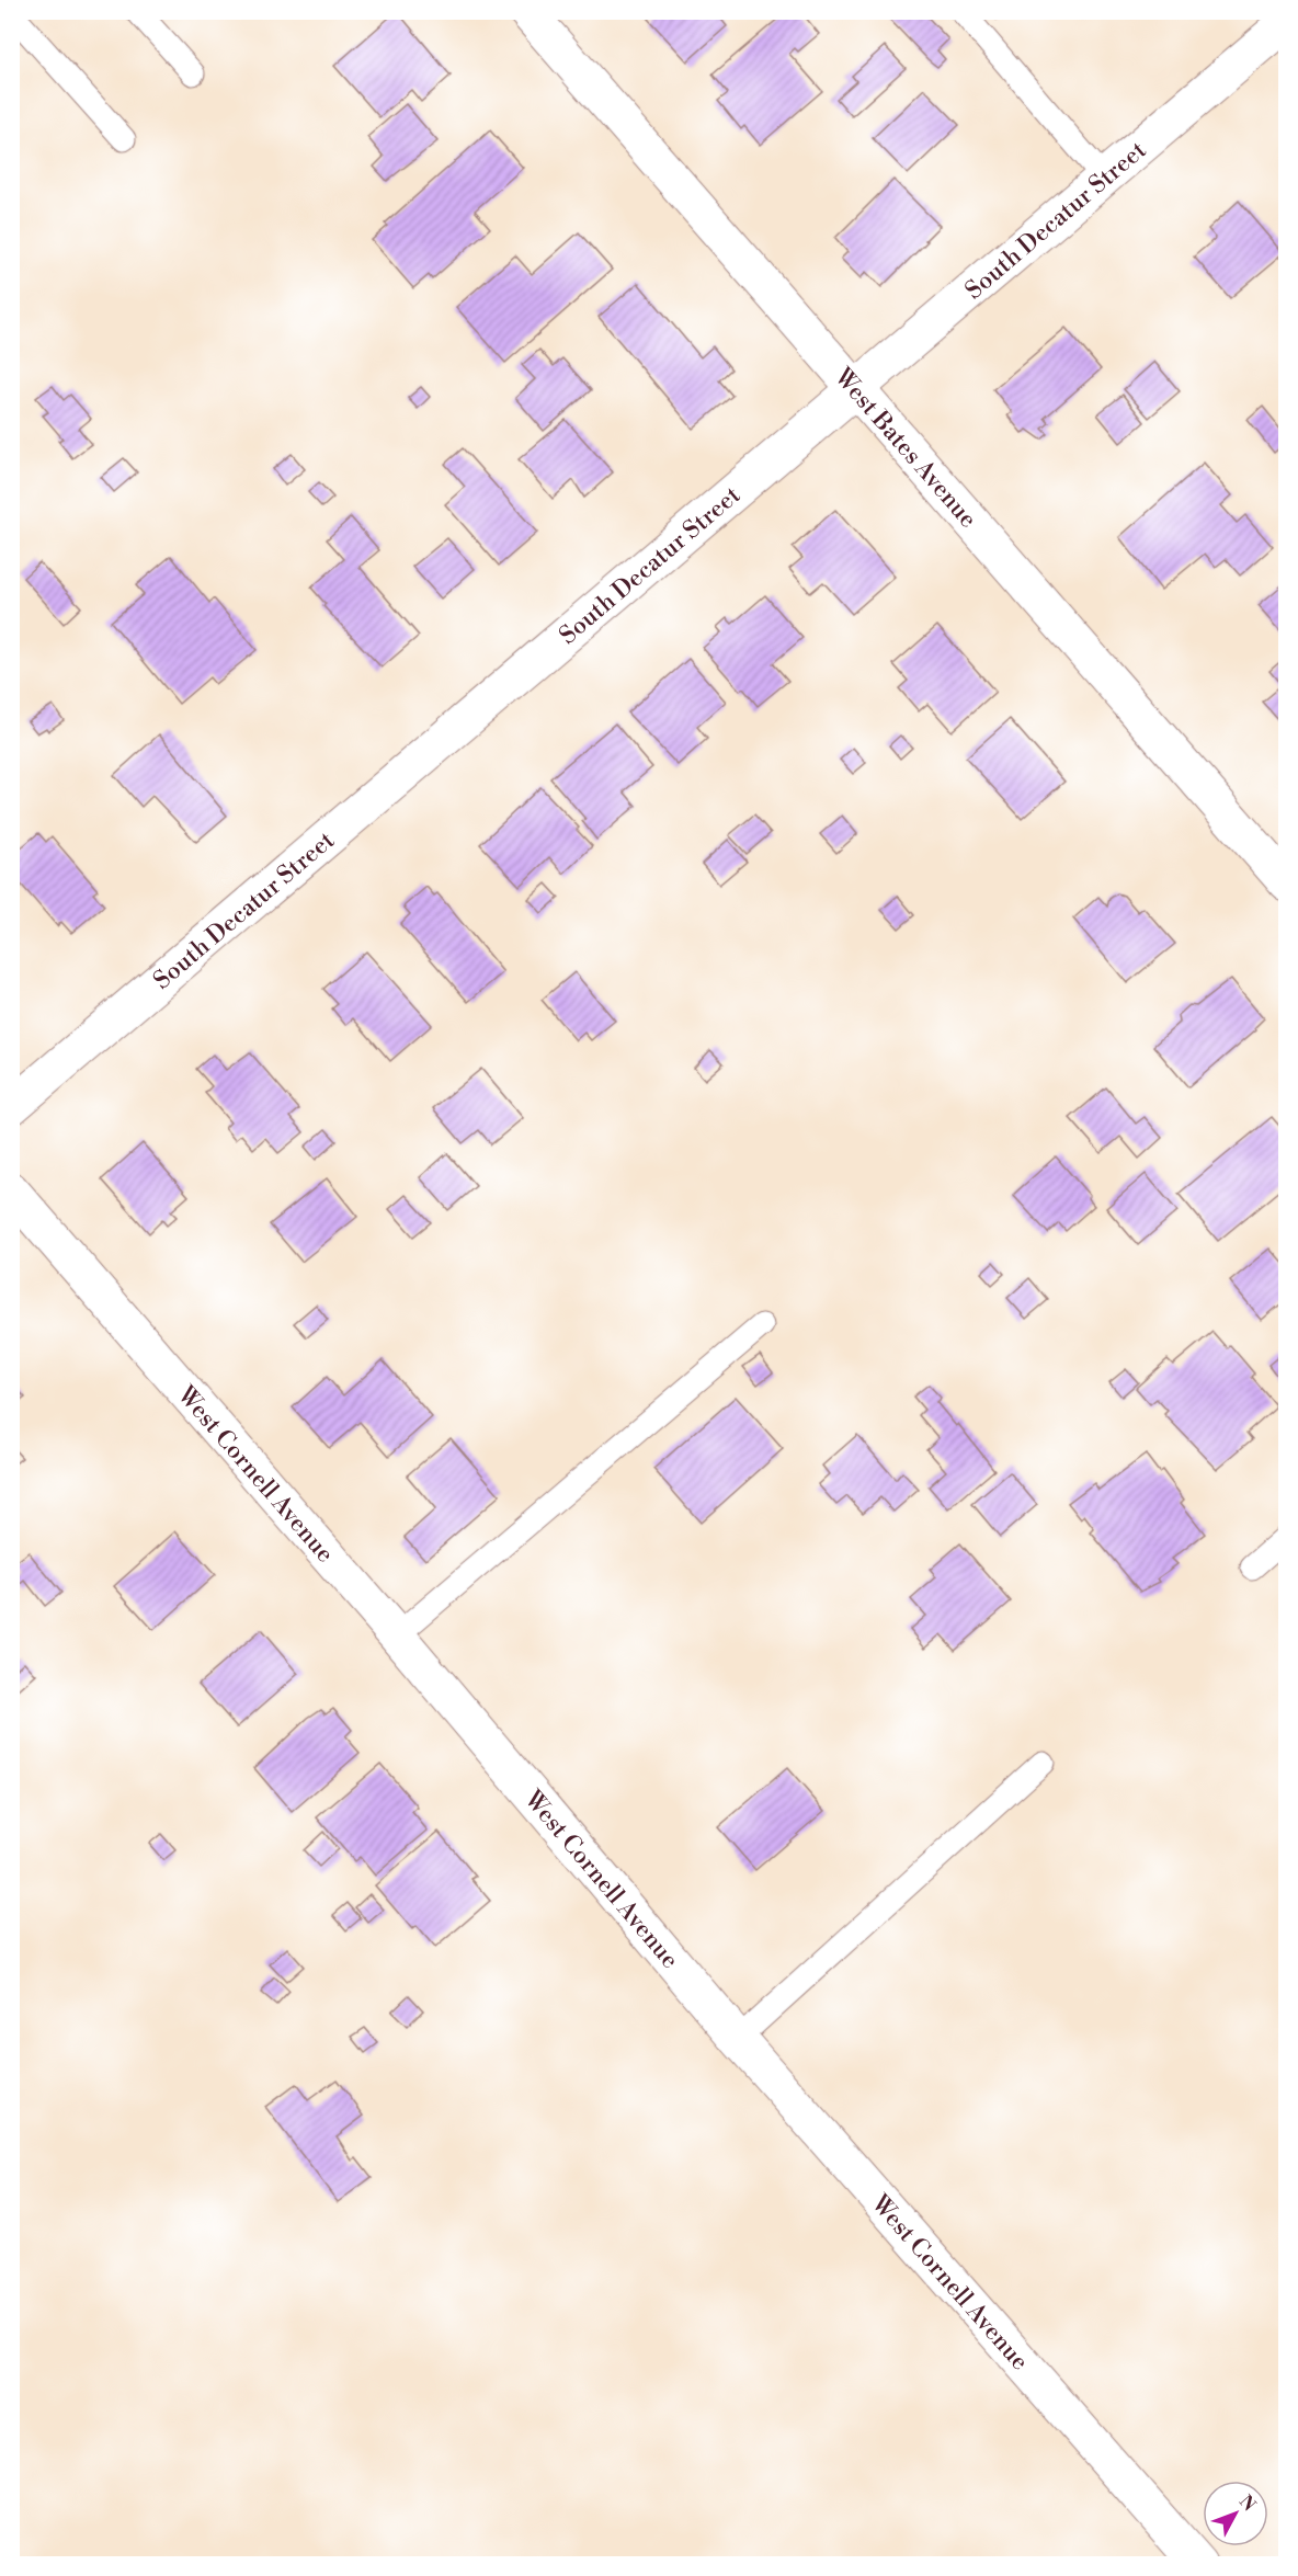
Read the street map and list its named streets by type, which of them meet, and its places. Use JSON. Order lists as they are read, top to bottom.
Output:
{
  "streets": {
    "street": ["South Decatur Street", "West Bates Avenue", "West Cornell Avenue"]
  },
  "crossings": [
    ["South Decatur Street", "West Bates Avenue"]
  ],
  "north": "top right"
}
